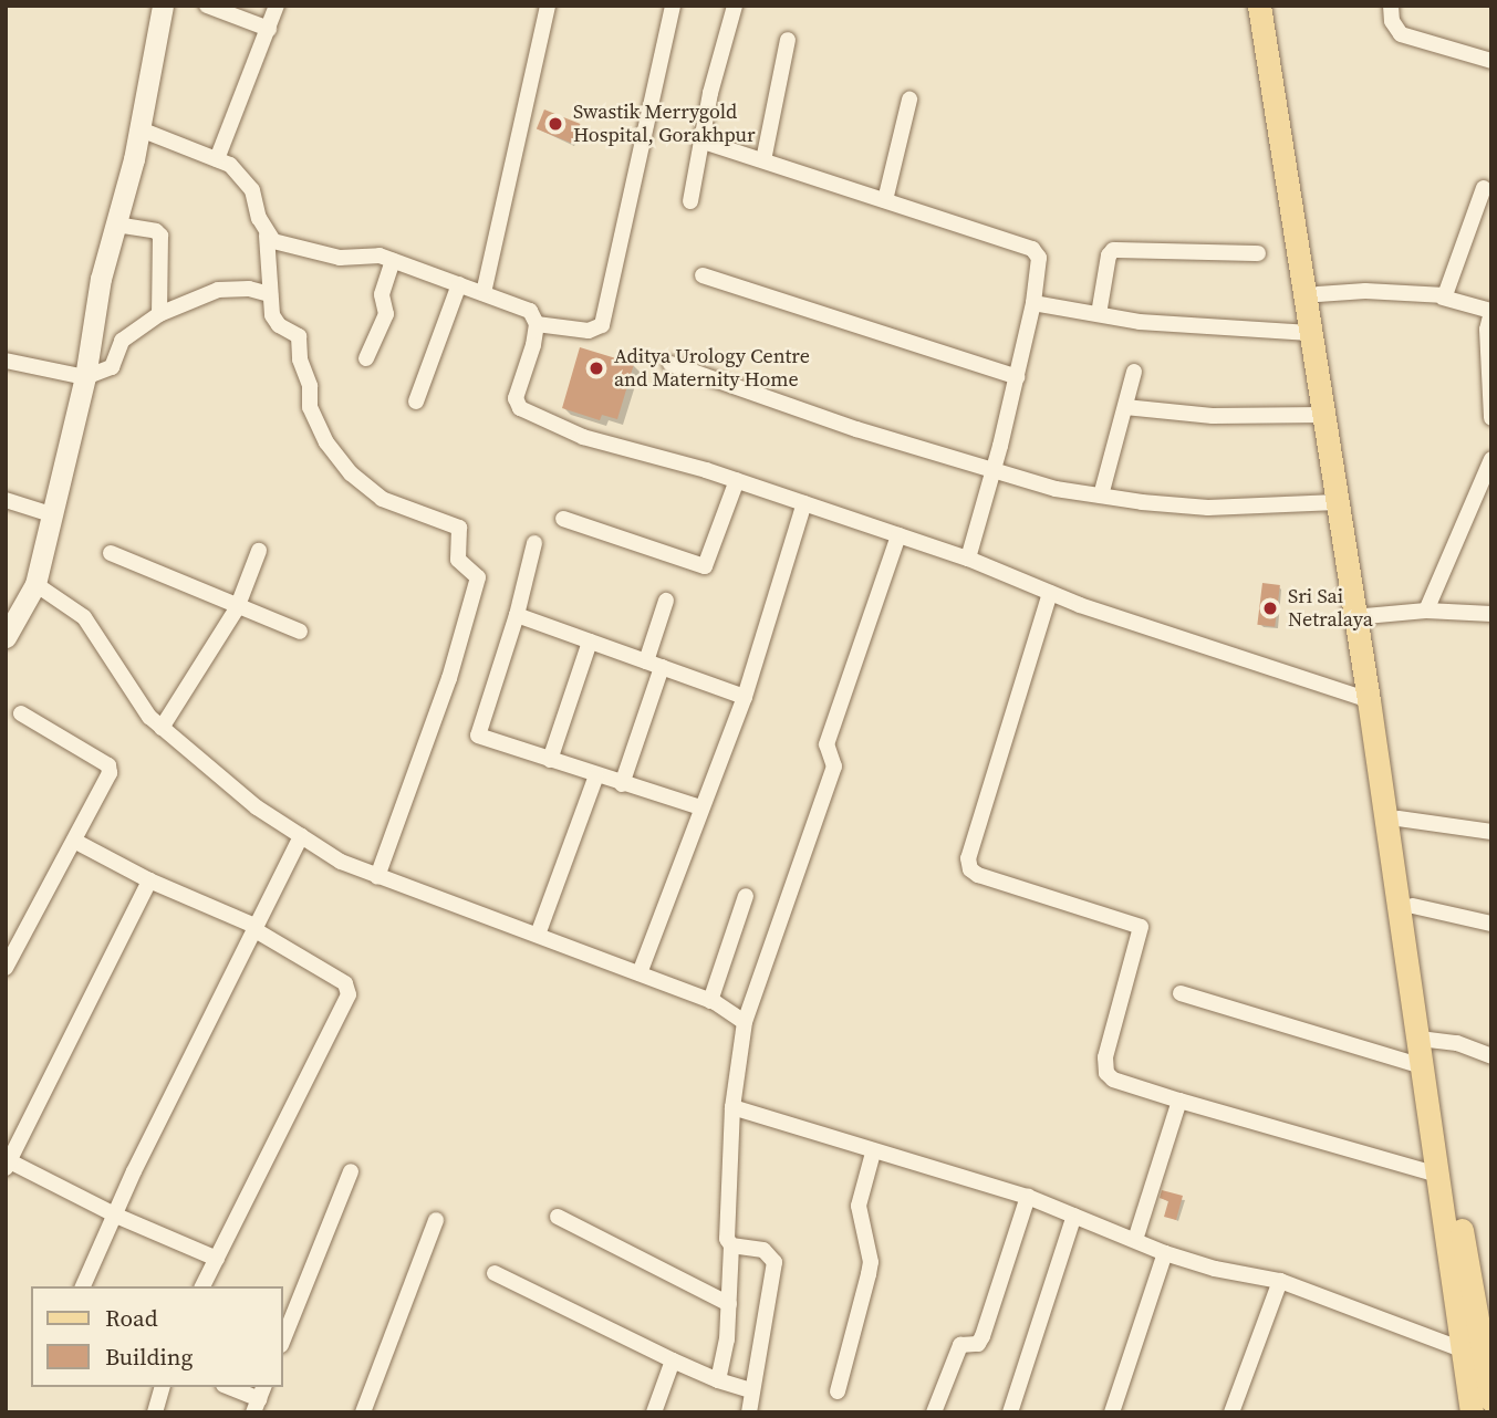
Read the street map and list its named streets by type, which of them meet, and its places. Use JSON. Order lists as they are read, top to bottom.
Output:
{
  "places": ["Swastik Merrygold Hospital, Gorakhpur", "Aditya Urology Centre and Maternity Home", "Sri Sai Netralaya"],
  "legend": ["Road", "Building"]
}
